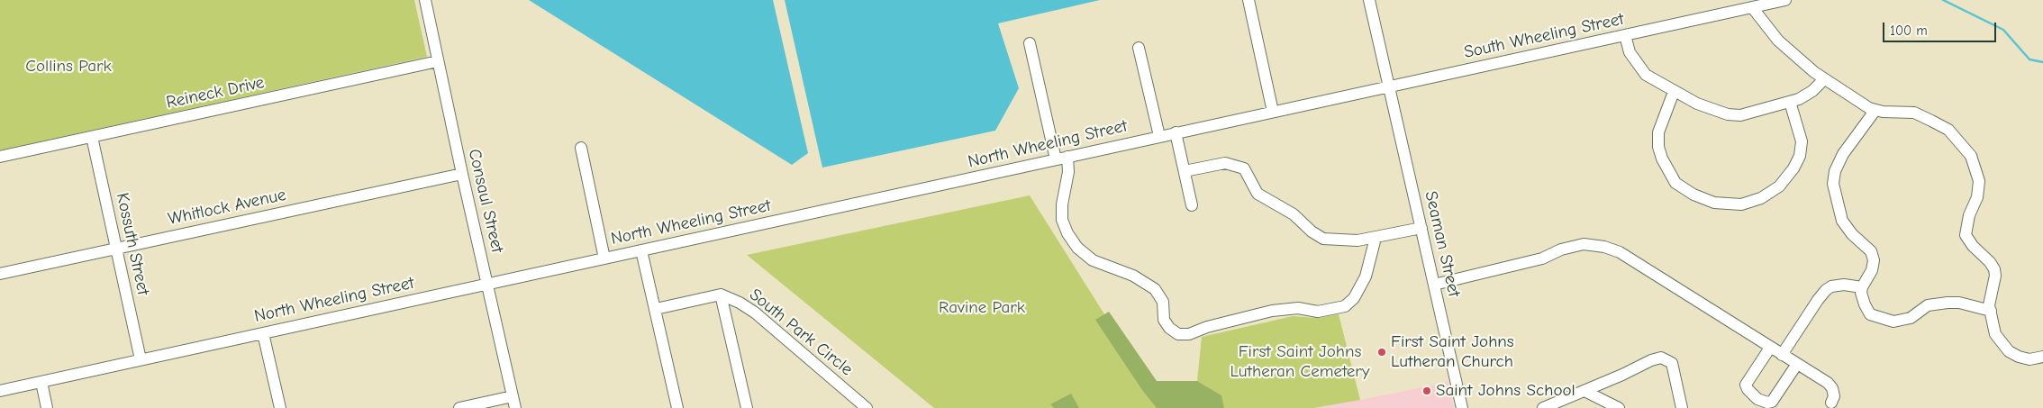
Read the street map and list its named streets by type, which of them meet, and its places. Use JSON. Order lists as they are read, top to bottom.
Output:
{
  "streets": {
    "street": [
      "South Wheeling Street",
      "Reineck Drive",
      "North Wheeling Street",
      "Consaul Street",
      "Whitlock Avenue",
      "Kossuth Street",
      "Seaman Street",
      "South Park Circle"
    ]
  },
  "crossings": [
    ["South Wheeling Street", "North Wheeling Street"],
    ["South Wheeling Street", "Seaman Street"],
    ["Reineck Drive", "Consaul Street"],
    ["Reineck Drive", "Kossuth Street"],
    ["North Wheeling Street", "Consaul Street"],
    ["North Wheeling Street", "Kossuth Street"],
    ["North Wheeling Street", "Seaman Street"],
    ["Consaul Street", "Whitlock Avenue"],
    ["Whitlock Avenue", "Kossuth Street"]
  ],
  "parks": ["Collins Park", "Ravine Park", "First Saint Johns Lutheran Cemetery"],
  "places": ["First Saint Johns Lutheran Church", "Saint Johns School"],
  "scale_bar": "100 m"
}
